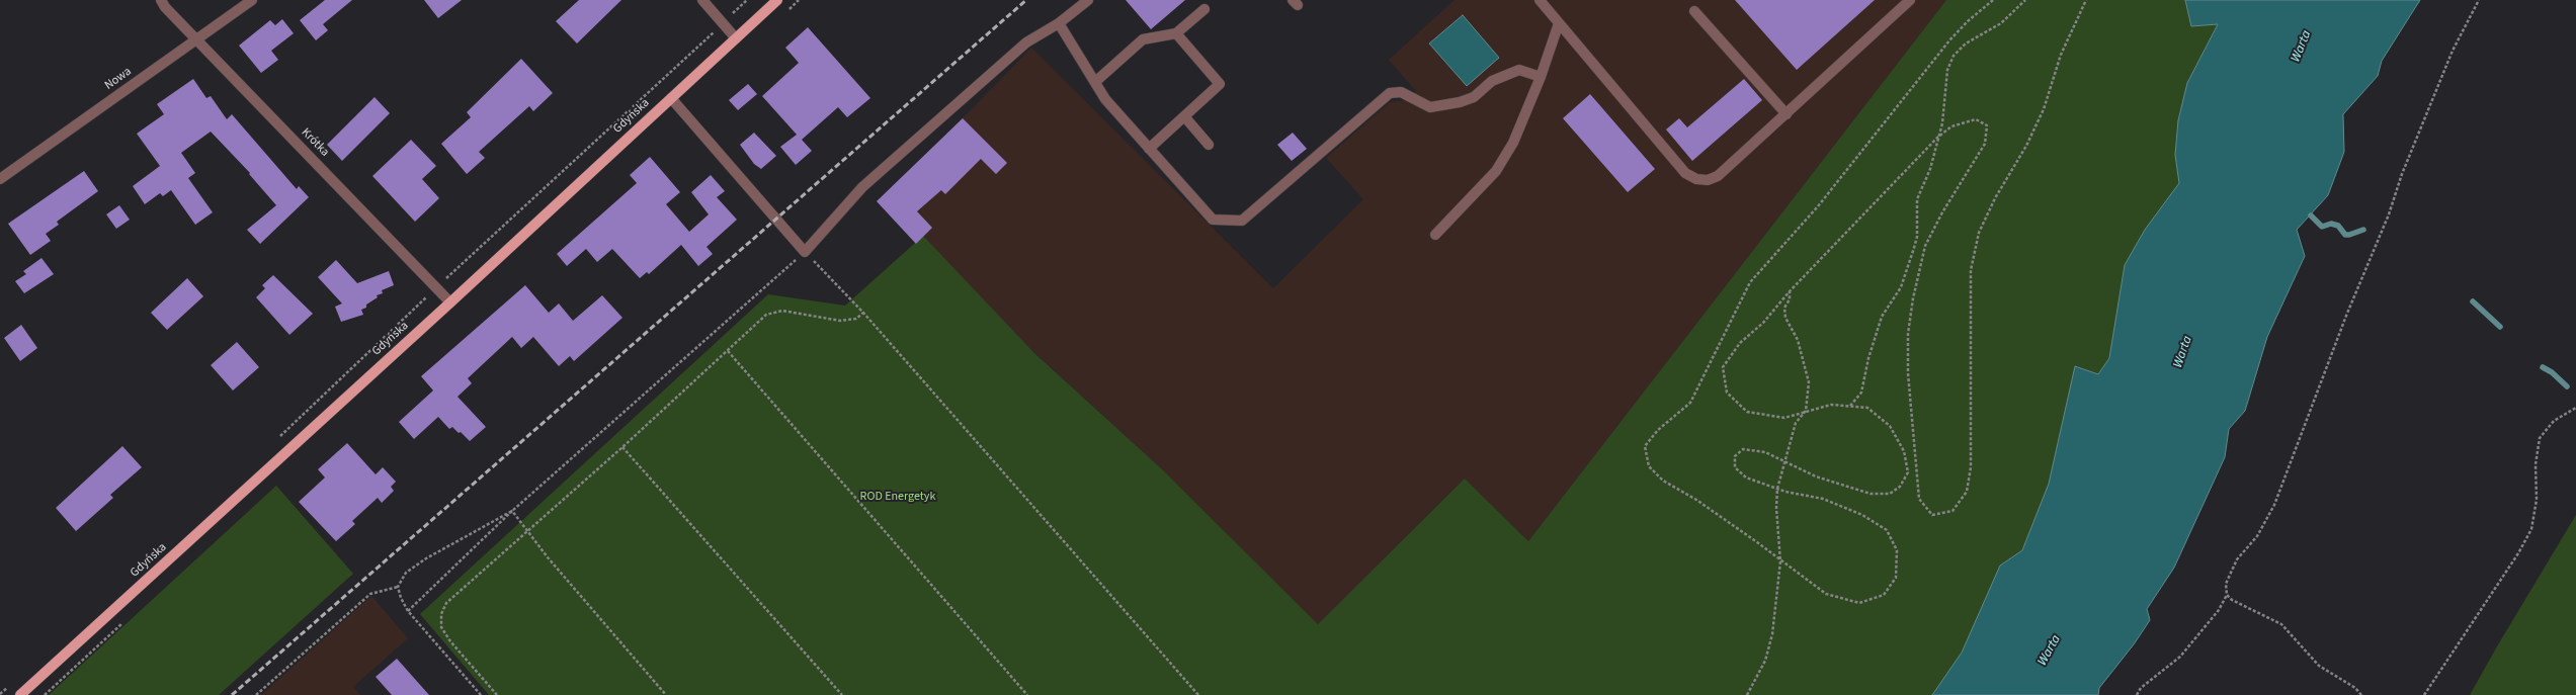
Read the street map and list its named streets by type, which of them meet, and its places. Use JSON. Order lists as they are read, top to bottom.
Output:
{
  "streets": {
    "main road": ["Gdyńska"],
    "street": ["Nowa", "Krótka"]
  },
  "crossings": [
    ["Nowa", "Krótka"],
    ["Gdyńska", "Krótka"]
  ],
  "water": ["Warta"],
  "parks": ["ROD Energetyk"]
}
